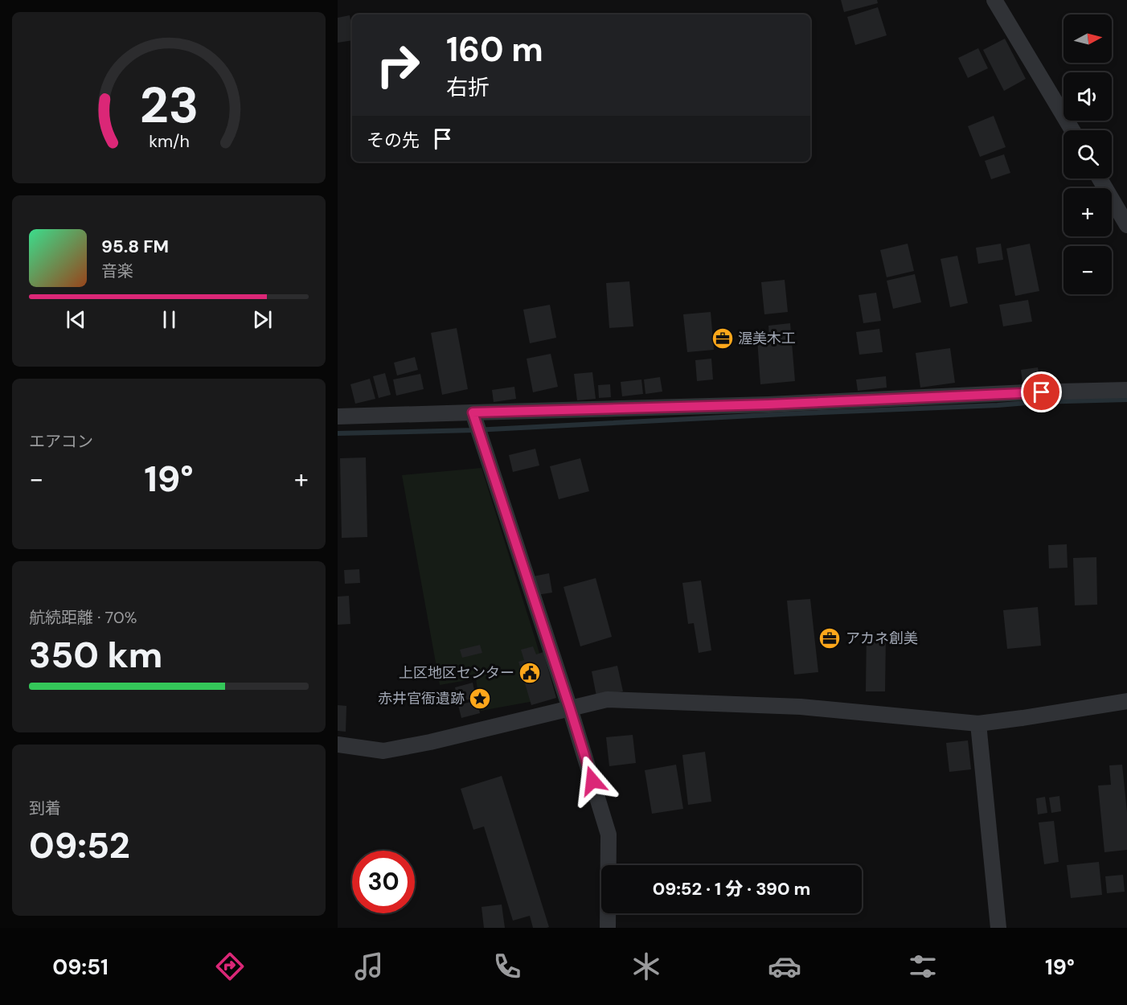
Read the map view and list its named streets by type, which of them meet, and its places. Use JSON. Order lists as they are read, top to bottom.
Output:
{
  "places": {
    "office": ["渥美木工", "アカネ創美"],
    "public building": ["上区地区センター"],
    "place": ["赤井官衙遺跡"]
  },
  "north": "right",
  "page": {
    "map_buttons": ["+", "−"],
    "turn": ["160 m", "右折"],
    "then": "その先",
    "song": ["95.8 FM", "音楽"],
    "tile": [
      "エアコン",
      ["航続距離 · 70%", "350 km"],
      ["到着", "09:52"]
    ],
    "heat": ["−", "19°", "+"],
    "limit": "30",
    "trip": "09:52 · 1 分 · 390 m",
    "tabs": ["09:51", "19°"],
    "gauge": ["23", "km/h"]
  }
}
